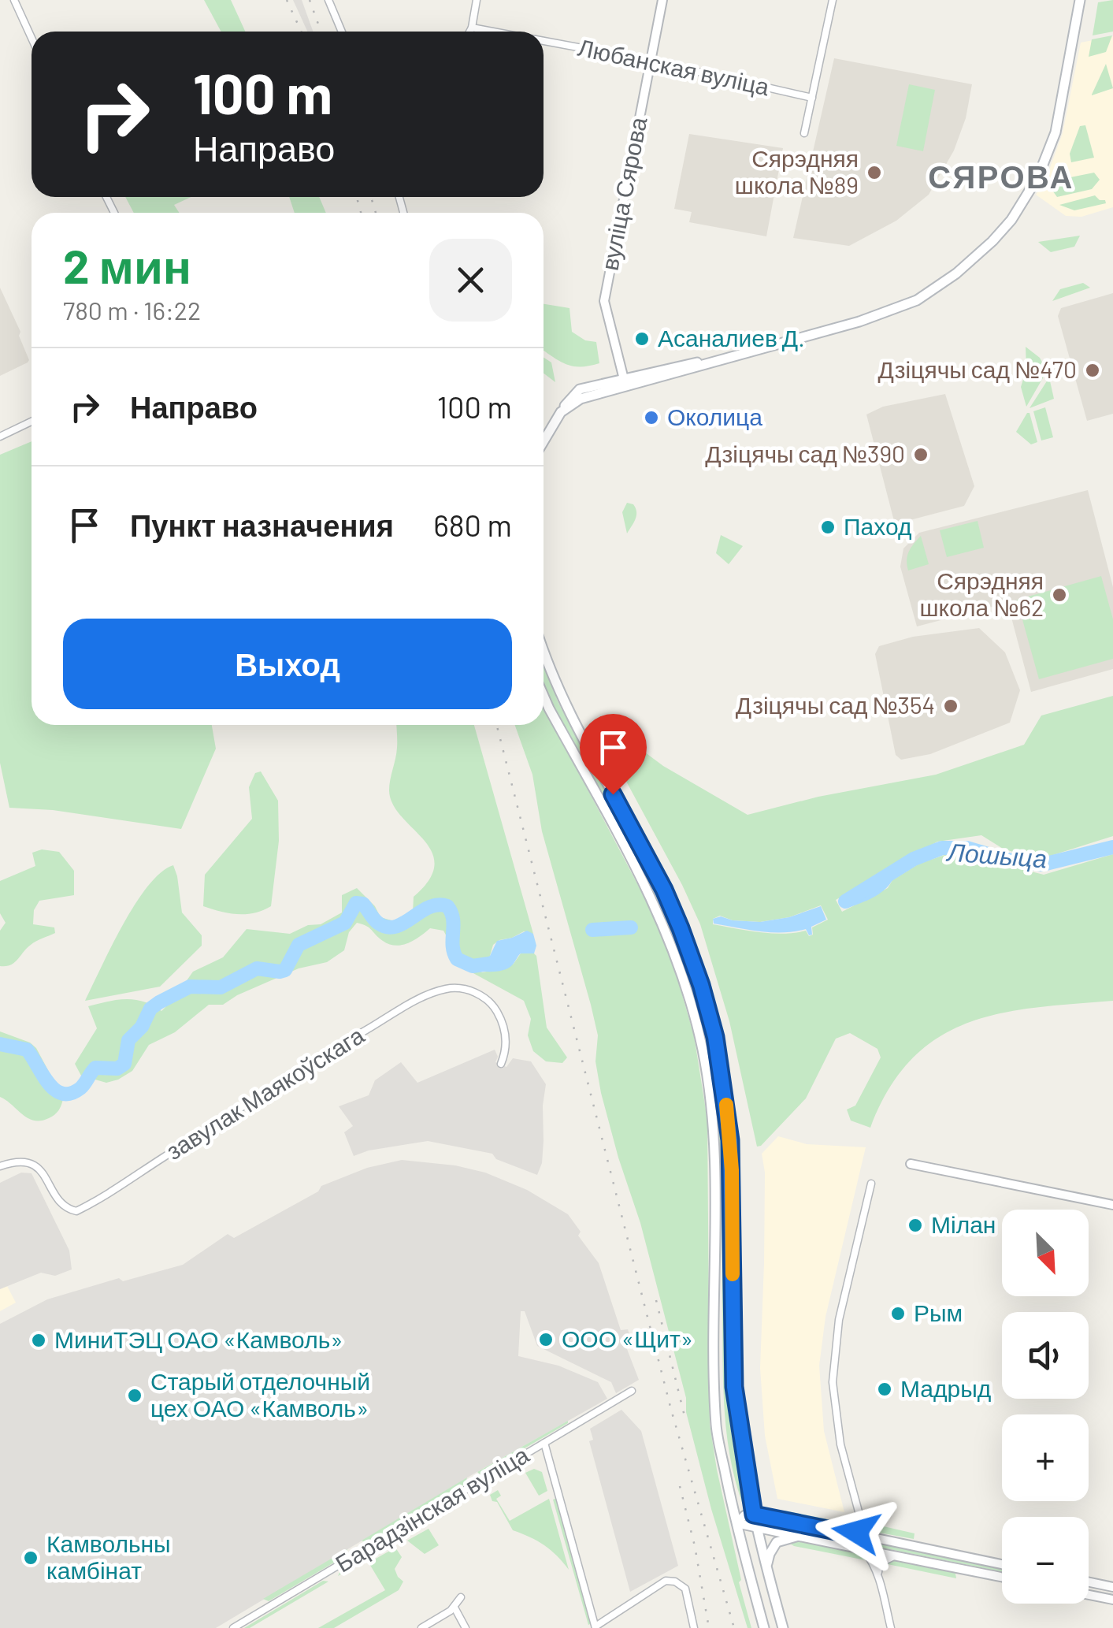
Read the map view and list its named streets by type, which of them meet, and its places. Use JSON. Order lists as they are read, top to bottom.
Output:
{
  "streets": {
    "street": [
      "Любанская вуліца",
      "вуліца Сярова",
      "завулак Маякоўскага",
      "Барадзінская вуліца"
    ]
  },
  "crossings": [
    ["Любанская вуліца", "вуліца Сярова"]
  ],
  "districts": ["СЯРОВА"],
  "water": ["Лошыца"],
  "places": [
    "Сярэдняя школа №89",
    "Асаналиев Д.",
    "Дзіцячы сад №470",
    "Околица",
    "Дзіцячы сад №390",
    "Паход",
    "Сярэдняя школа №62",
    "Дзіцячы сад №354",
    "Мілан",
    "Рым",
    "ООО «Щит»",
    "МиниТЭЦ ОАО «Камволь»",
    "Мадрыд",
    "Старый отделочный цех ОАО «Камволь»",
    "Камвольны камбінат"
  ],
  "north": "bottom right",
  "page": {
    "turn": ["100 m", "Направо"],
    "heading": ["2 мин", "780 m · 16:22"],
    "list": [
      {
        "name": "Направо",
        "value": "100 m"
      },
      {
        "name": "Пункт назначения",
        "value": "680 m"
      }
    ],
    "buttons": "Выход",
    "map_buttons": ["+", "−"]
  }
}
